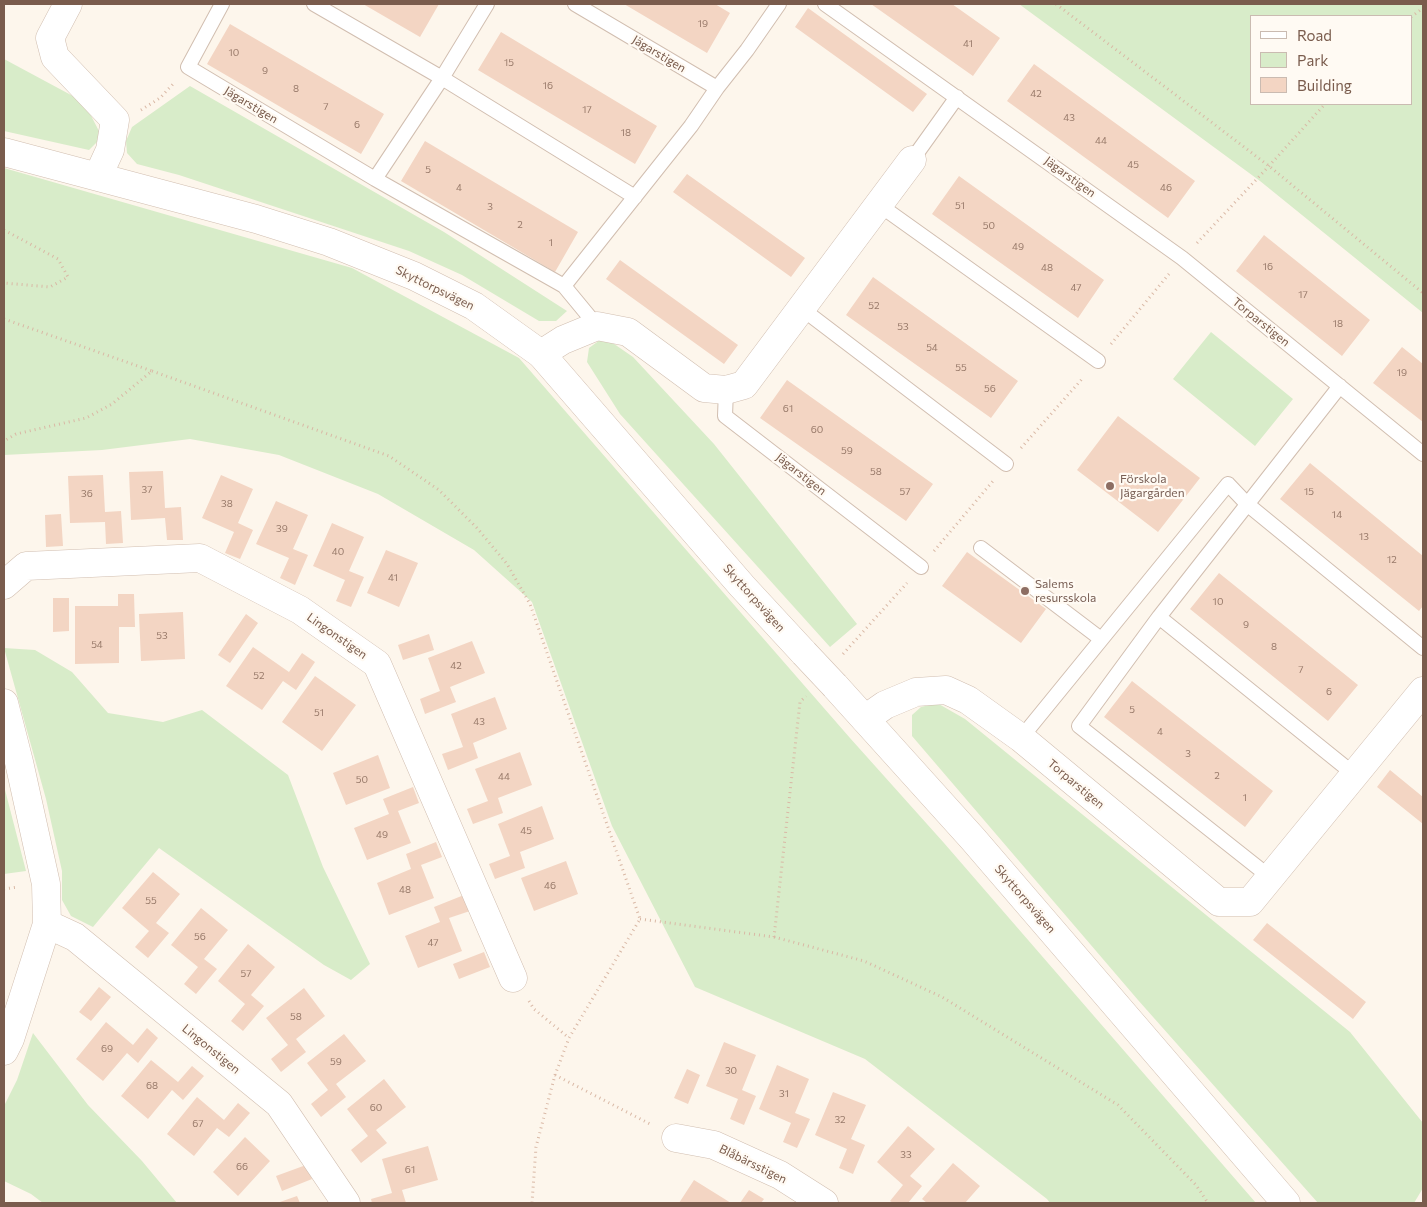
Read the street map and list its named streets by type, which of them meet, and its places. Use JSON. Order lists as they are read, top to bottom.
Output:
{
  "streets": {
    "street": [
      "Skyttorpsvägen",
      "Torparstigen",
      "Lingonstigen",
      "Blåbärsstigen"
    ],
    "lane": ["Jägarstigen"]
  },
  "crossings": [
    ["Jägarstigen", "Torparstigen"],
    ["Skyttorpsvägen", "Torparstigen"]
  ],
  "places": ["Förskola Jägargården", "Salems resursskola"],
  "house_numbers": [
    "19",
    "41",
    "10",
    "15",
    "9",
    "16",
    "8",
    "42",
    "7",
    "17",
    "43",
    "6",
    "18",
    "44",
    "45",
    "5",
    "4",
    "46",
    "51",
    "3",
    "2",
    "50",
    "1",
    "49",
    "16",
    "48",
    "47",
    "17",
    "52",
    "18",
    "53",
    "54",
    "55",
    "19",
    "56",
    "61",
    "60",
    "59",
    "58",
    "37",
    "57",
    "15",
    "36",
    "38",
    "14",
    "39",
    "13",
    "40",
    "12",
    "41",
    "10",
    "9",
    "53",
    "54",
    "8",
    "42",
    "7",
    "52",
    "6",
    "5",
    "51",
    "43",
    "4",
    "3",
    "2",
    "44",
    "50",
    "1",
    "45",
    "49",
    "46",
    "48",
    "55",
    "56",
    "47",
    "57",
    "58",
    "69",
    "59",
    "30",
    "68",
    "31",
    "60",
    "32",
    "67",
    "33",
    "66",
    "61"
  ],
  "legend": ["Road", "Park", "Building"]
}
